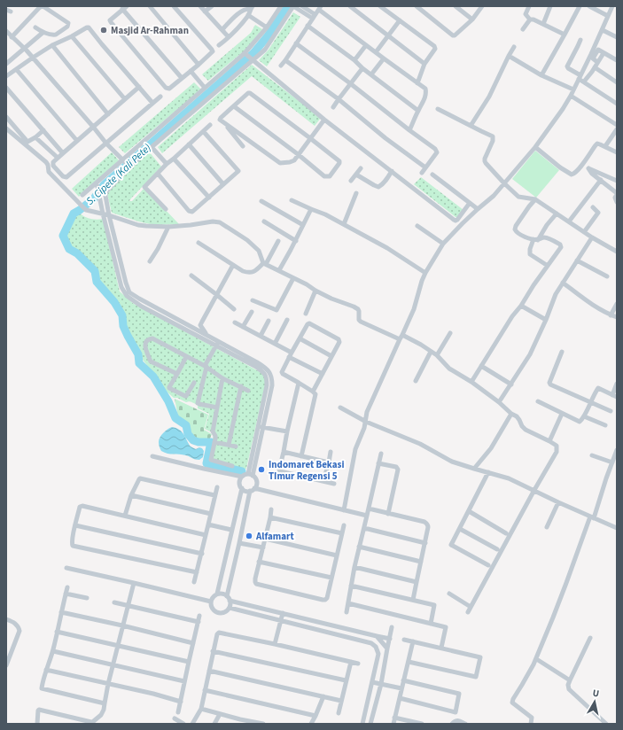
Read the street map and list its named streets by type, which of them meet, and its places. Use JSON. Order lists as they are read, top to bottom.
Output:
{
  "water": ["S. Cipete (Kali Pete)"],
  "places": ["Masjid Ar-Rahman", "Indomaret Bekasi TImur Regensi 5", "Alfamart"],
  "north": "top"
}
